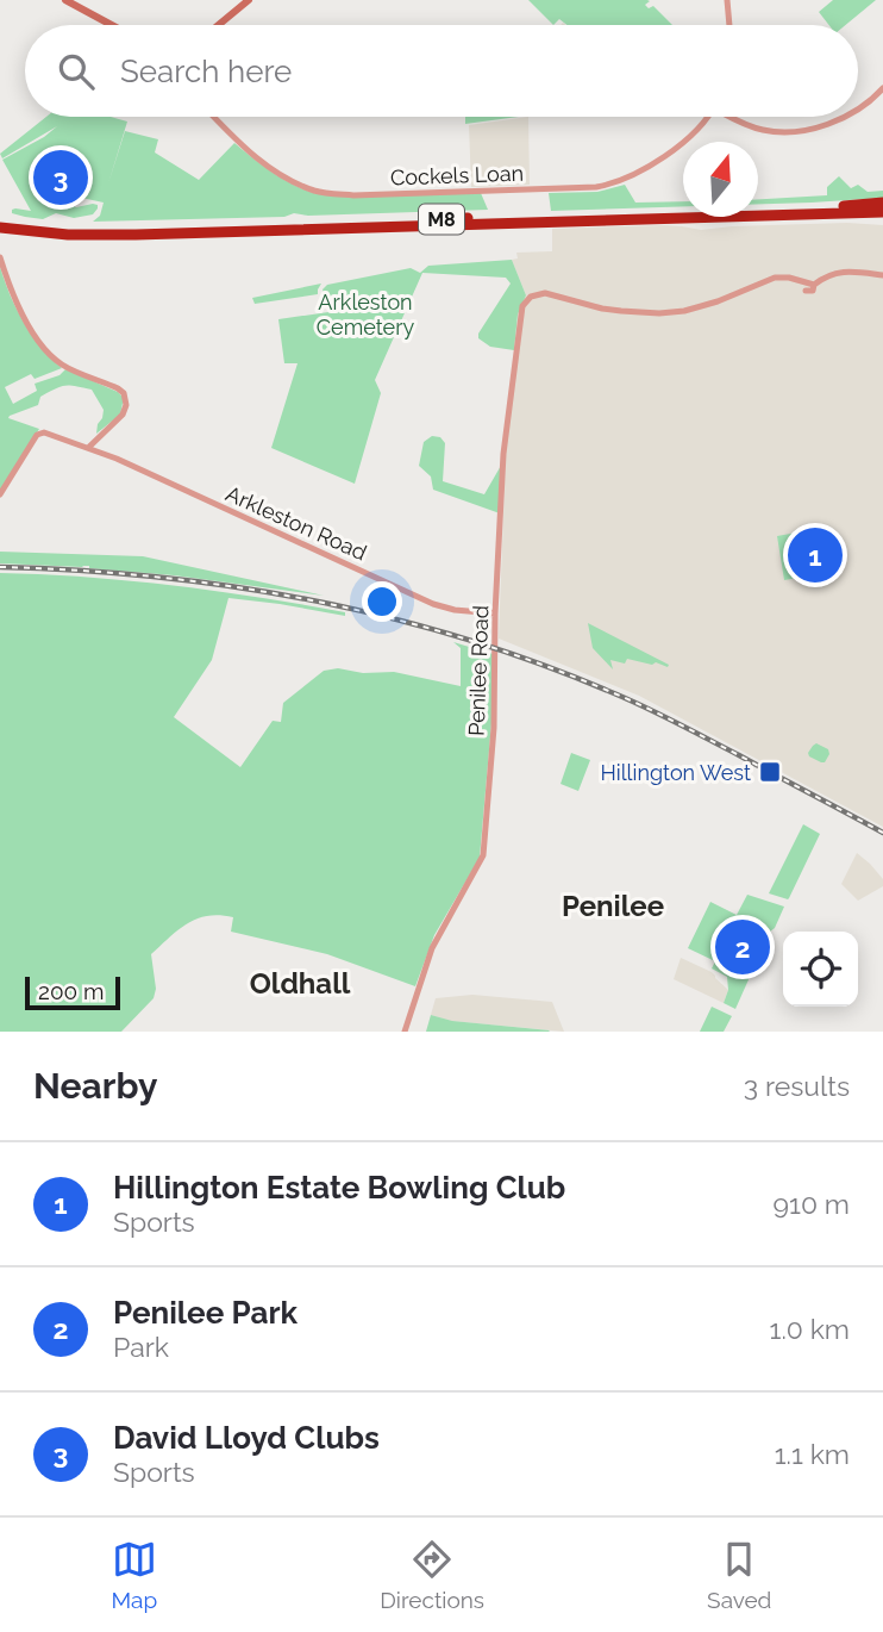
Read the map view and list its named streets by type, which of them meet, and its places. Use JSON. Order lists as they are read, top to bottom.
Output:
{
  "streets": {
    "highway": ["M8"],
    "street": ["Cockels Loan", "Arkleston Road", "Penilee Road"]
  },
  "crossings": [
    ["Arkleston Road", "Penilee Road"]
  ],
  "districts": ["Penilee", "Oldhall"],
  "parks": ["Arkleston Cemetery"],
  "places": {
    "transit": ["Hillington West"]
  },
  "scale_bar": "200 m",
  "north": "top",
  "page": {
    "search": "Search here",
    "pins": ["3", "1", "2"],
    "scale": "200 m",
    "heading": ["Nearby", "3 results"],
    "list": [
      {
        "mark": "1",
        "name": "Hillington Estate Bowling Club",
        "note": "Sports",
        "value": "910 m"
      },
      {
        "mark": "2",
        "name": "Penilee Park",
        "note": "Park",
        "value": "1.0 km"
      },
      {
        "mark": "3",
        "name": "David Lloyd Clubs",
        "note": "Sports",
        "value": "1.1 km"
      }
    ],
    "nav": ["Map", "Directions", "Saved"]
  }
}
